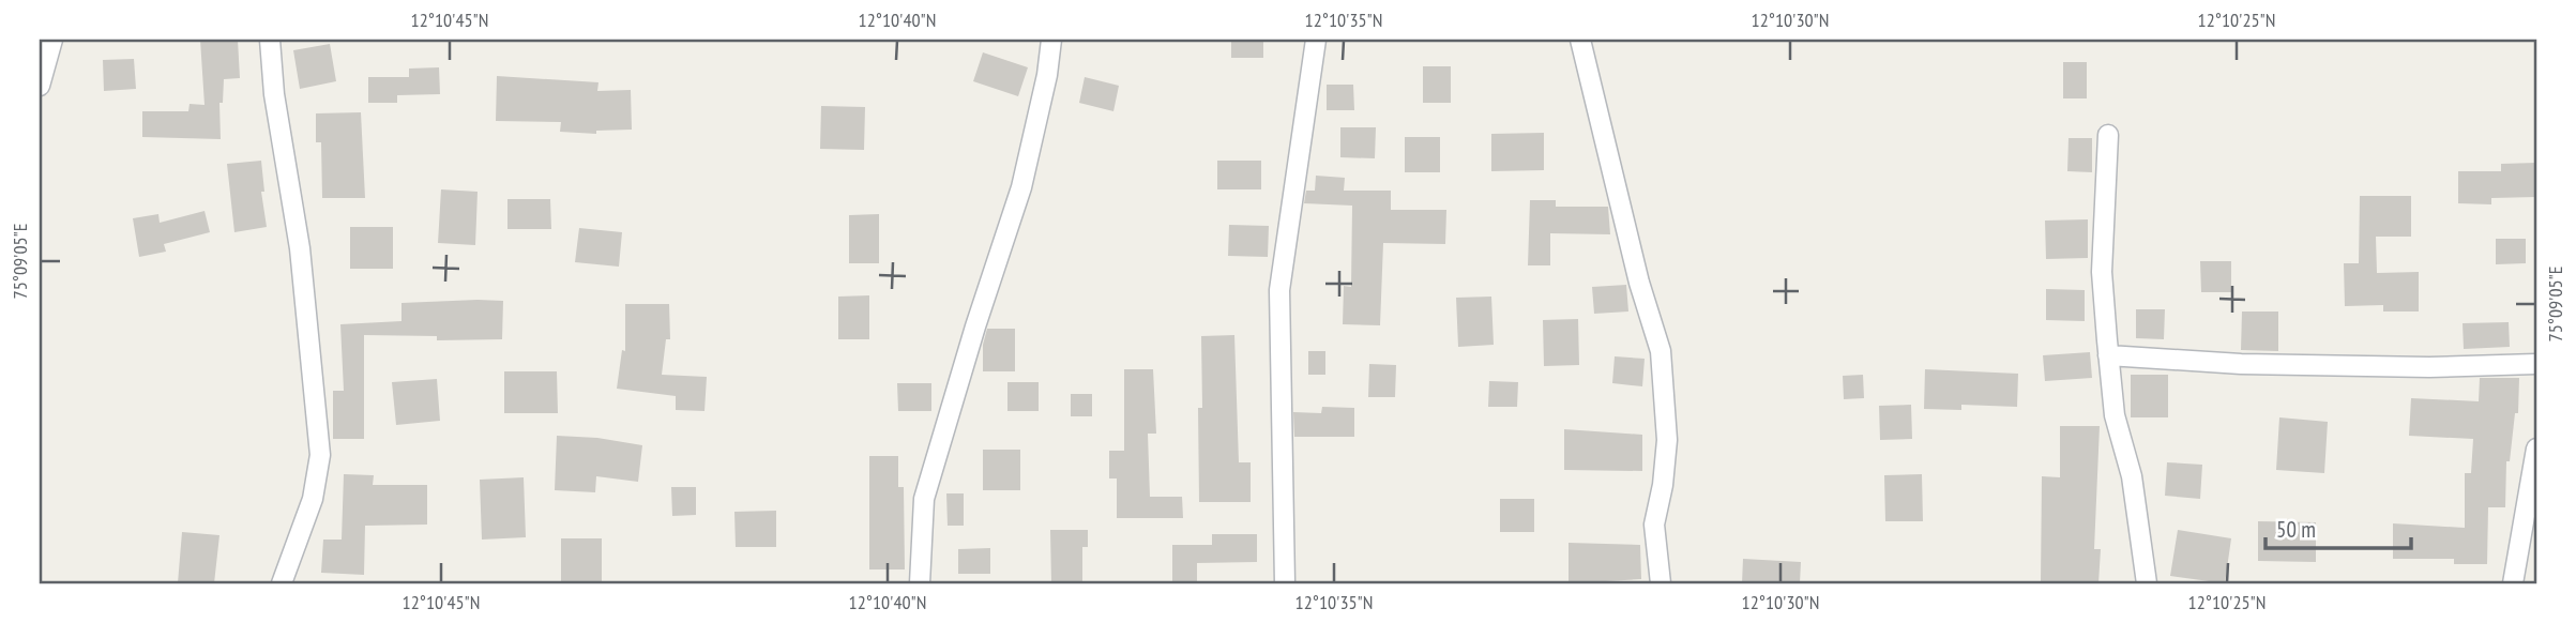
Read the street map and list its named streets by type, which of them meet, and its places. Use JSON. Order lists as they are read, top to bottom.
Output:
{
  "scale_bar": "50 m",
  "coordinates": [
    "12°10'45\"N",
    "12°10'40\"N",
    "12°10'35\"N",
    "12°10'30\"N",
    "12°10'25\"N",
    "75°09'05\"E"
  ]
}
